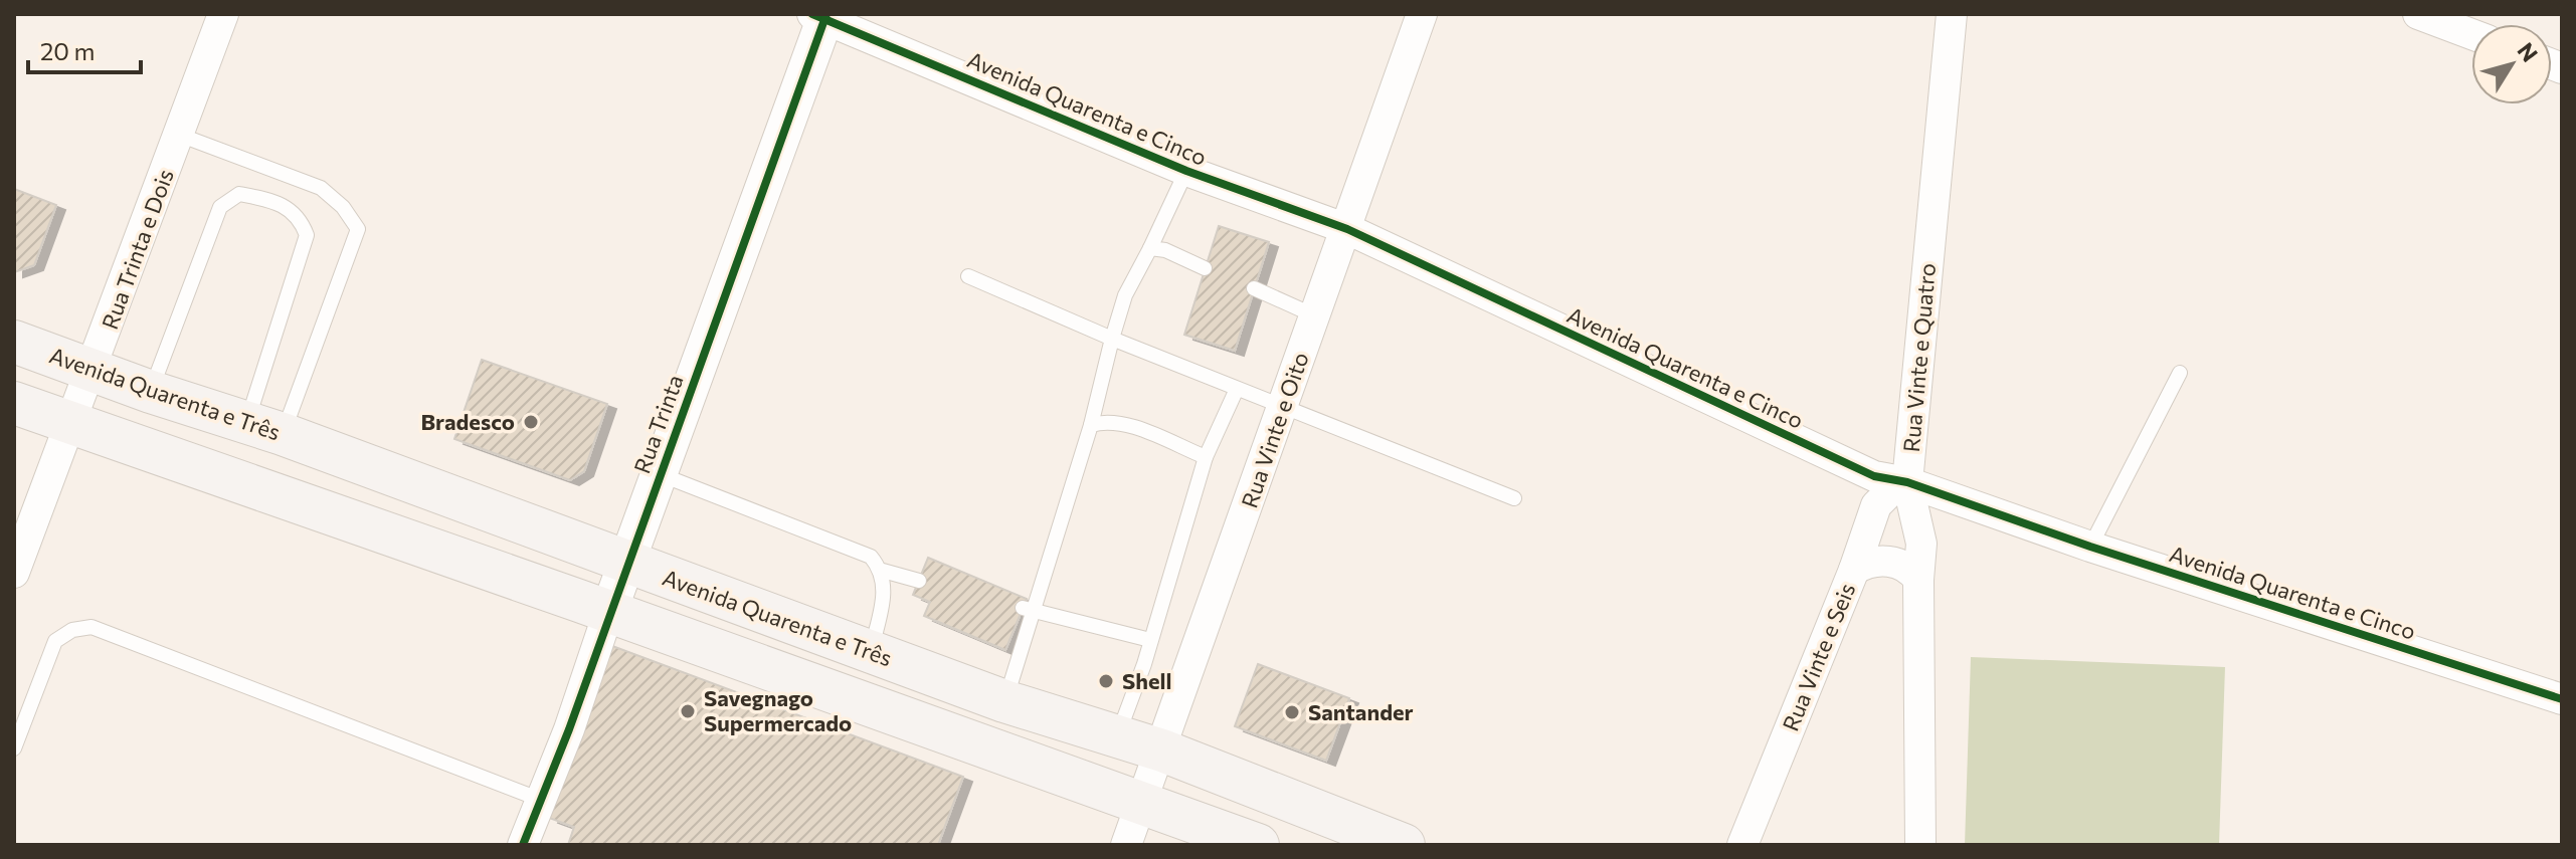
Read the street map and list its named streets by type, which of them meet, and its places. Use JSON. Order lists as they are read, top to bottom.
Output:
{
  "streets": {
    "main road": ["Avenida Quarenta e Três"],
    "street": [
      "Avenida Quarenta e Cinco",
      "Rua Trinta e Dois",
      "Rua Vinte e Quatro",
      "Rua Trinta",
      "Rua Vinte e Oito",
      "Rua Vinte e Seis"
    ]
  },
  "crossings": [
    ["Avenida Quarenta e Cinco", "Rua Vinte e Quatro"],
    ["Avenida Quarenta e Cinco", "Rua Trinta"],
    ["Avenida Quarenta e Cinco", "Rua Vinte e Oito"],
    ["Avenida Quarenta e Cinco", "Rua Vinte e Seis"],
    ["Rua Trinta e Dois", "Avenida Quarenta e Três"],
    ["Rua Vinte e Quatro", "Rua Vinte e Seis"],
    ["Avenida Quarenta e Três", "Rua Trinta"],
    ["Avenida Quarenta e Três", "Rua Vinte e Oito"]
  ],
  "places": [
    "Bradesco",
    "Shell",
    "Savegnago Supermercado",
    "Santander"
  ],
  "scale_bar": "20 m",
  "north": "top right"
}
